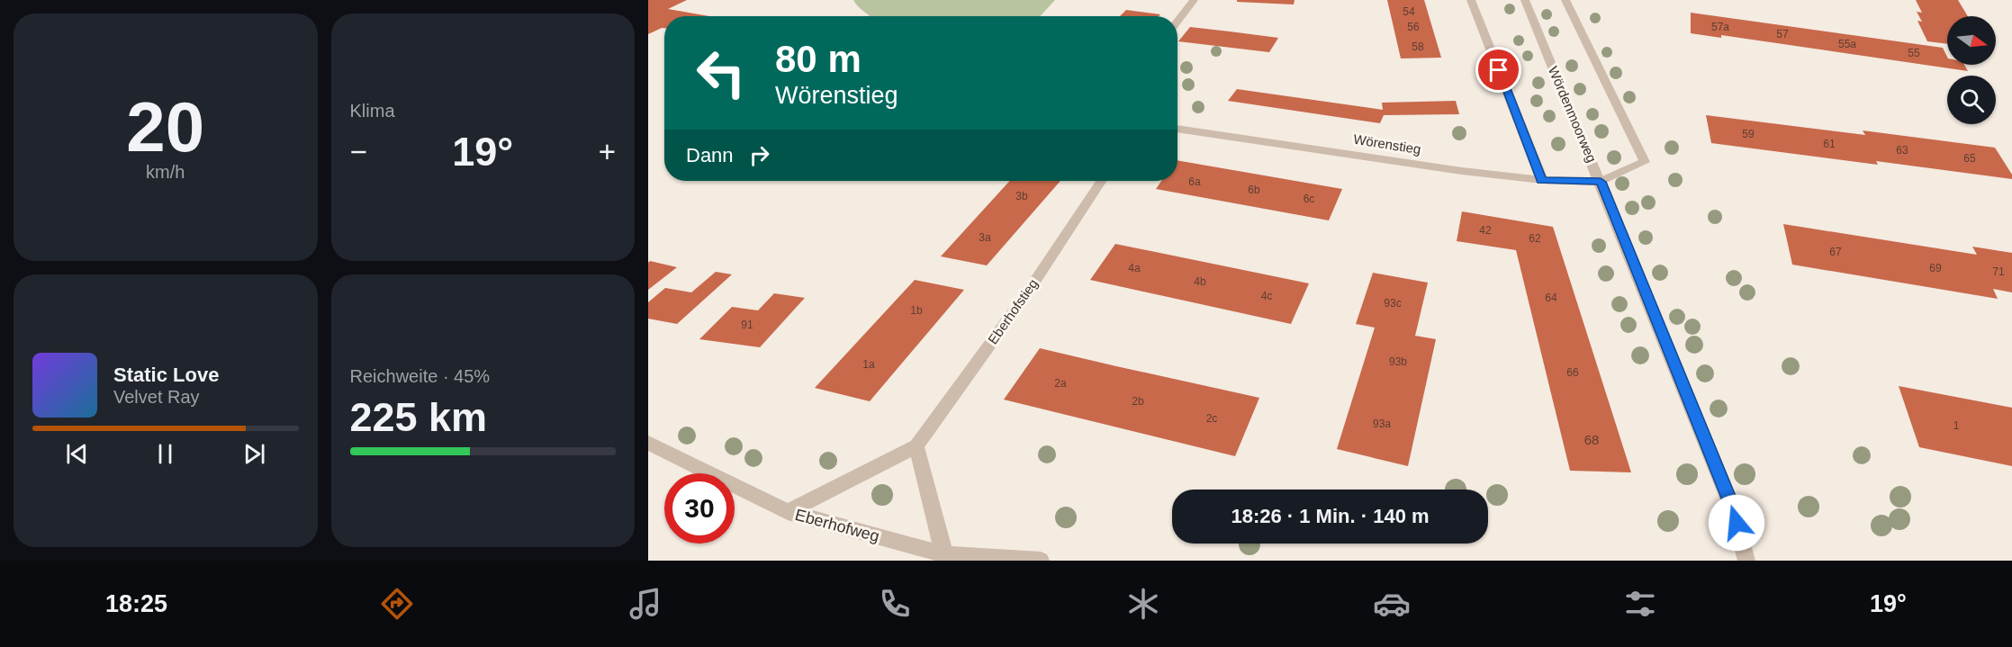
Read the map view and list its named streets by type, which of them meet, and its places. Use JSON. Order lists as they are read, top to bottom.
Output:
{
  "streets": {
    "street": [
      "Wördenmoorweg",
      "Wörenstieg",
      "Eberhofstieg",
      "Eberhofweg"
    ]
  },
  "crossings": [
    ["Wördenmoorweg", "Wörenstieg"],
    ["Eberhofstieg", "Eberhofweg"]
  ],
  "house_numbers": [
    "54",
    "56",
    "57a",
    "57",
    "55a",
    "58",
    "55",
    "59",
    "61",
    "63",
    "65",
    "6a",
    "6b",
    "3b",
    "6c",
    "42",
    "3a",
    "62",
    "67",
    "4a",
    "69",
    "71",
    "4b",
    "4c",
    "64",
    "93c",
    "1b",
    "91",
    "93b",
    "1a",
    "66",
    "2a",
    "2b",
    "2c",
    "93a",
    "1",
    "68"
  ],
  "north": "right",
  "page": {
    "tile": [
      ["20", "km/h"],
      "Klima",
      ["Reichweite · 45%", "225 km"]
    ],
    "turn": ["80 m", "Wörenstieg"],
    "heat": ["−", "19°", "+"],
    "then": "Dann",
    "song": ["Static Love", "Velvet Ray"],
    "limit": "30",
    "trip": "18:26 · 1 Min. · 140 m",
    "tabs": ["18:25", "19°"]
  }
}
